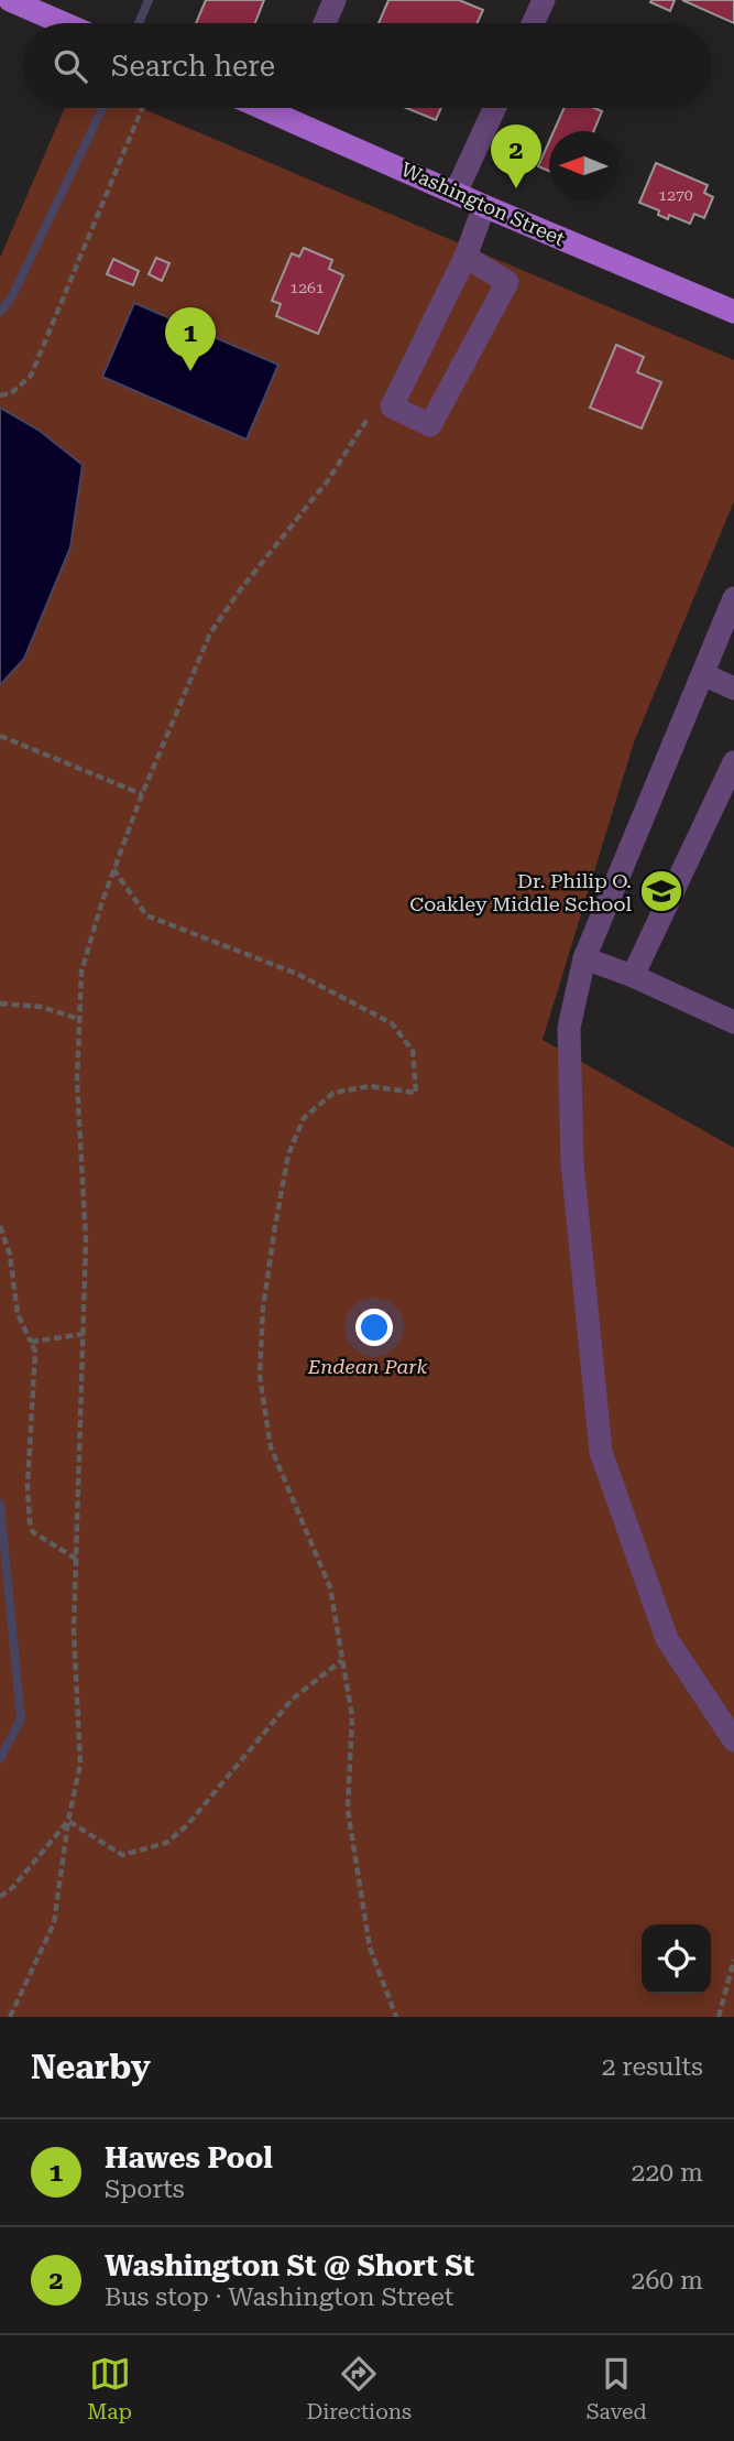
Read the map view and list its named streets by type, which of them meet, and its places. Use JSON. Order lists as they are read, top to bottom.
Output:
{
  "streets": {
    "main road": ["Washington Street"]
  },
  "parks": ["Endean Park"],
  "places": {
    "school or university": ["Dr. Philip O. Coakley Middle School"]
  },
  "house_numbers": ["1270", "1261"],
  "north": "left",
  "page": {
    "search": "Search here",
    "pins": ["2", "1"],
    "heading": ["Nearby", "2 results"],
    "list": [
      {
        "mark": "1",
        "name": "Hawes Pool",
        "note": "Sports",
        "value": "220 m"
      },
      {
        "mark": "2",
        "name": "Washington St @ Short St",
        "note": "Bus stop · Washington Street",
        "value": "260 m"
      }
    ],
    "nav": ["Map", "Directions", "Saved"]
  }
}
